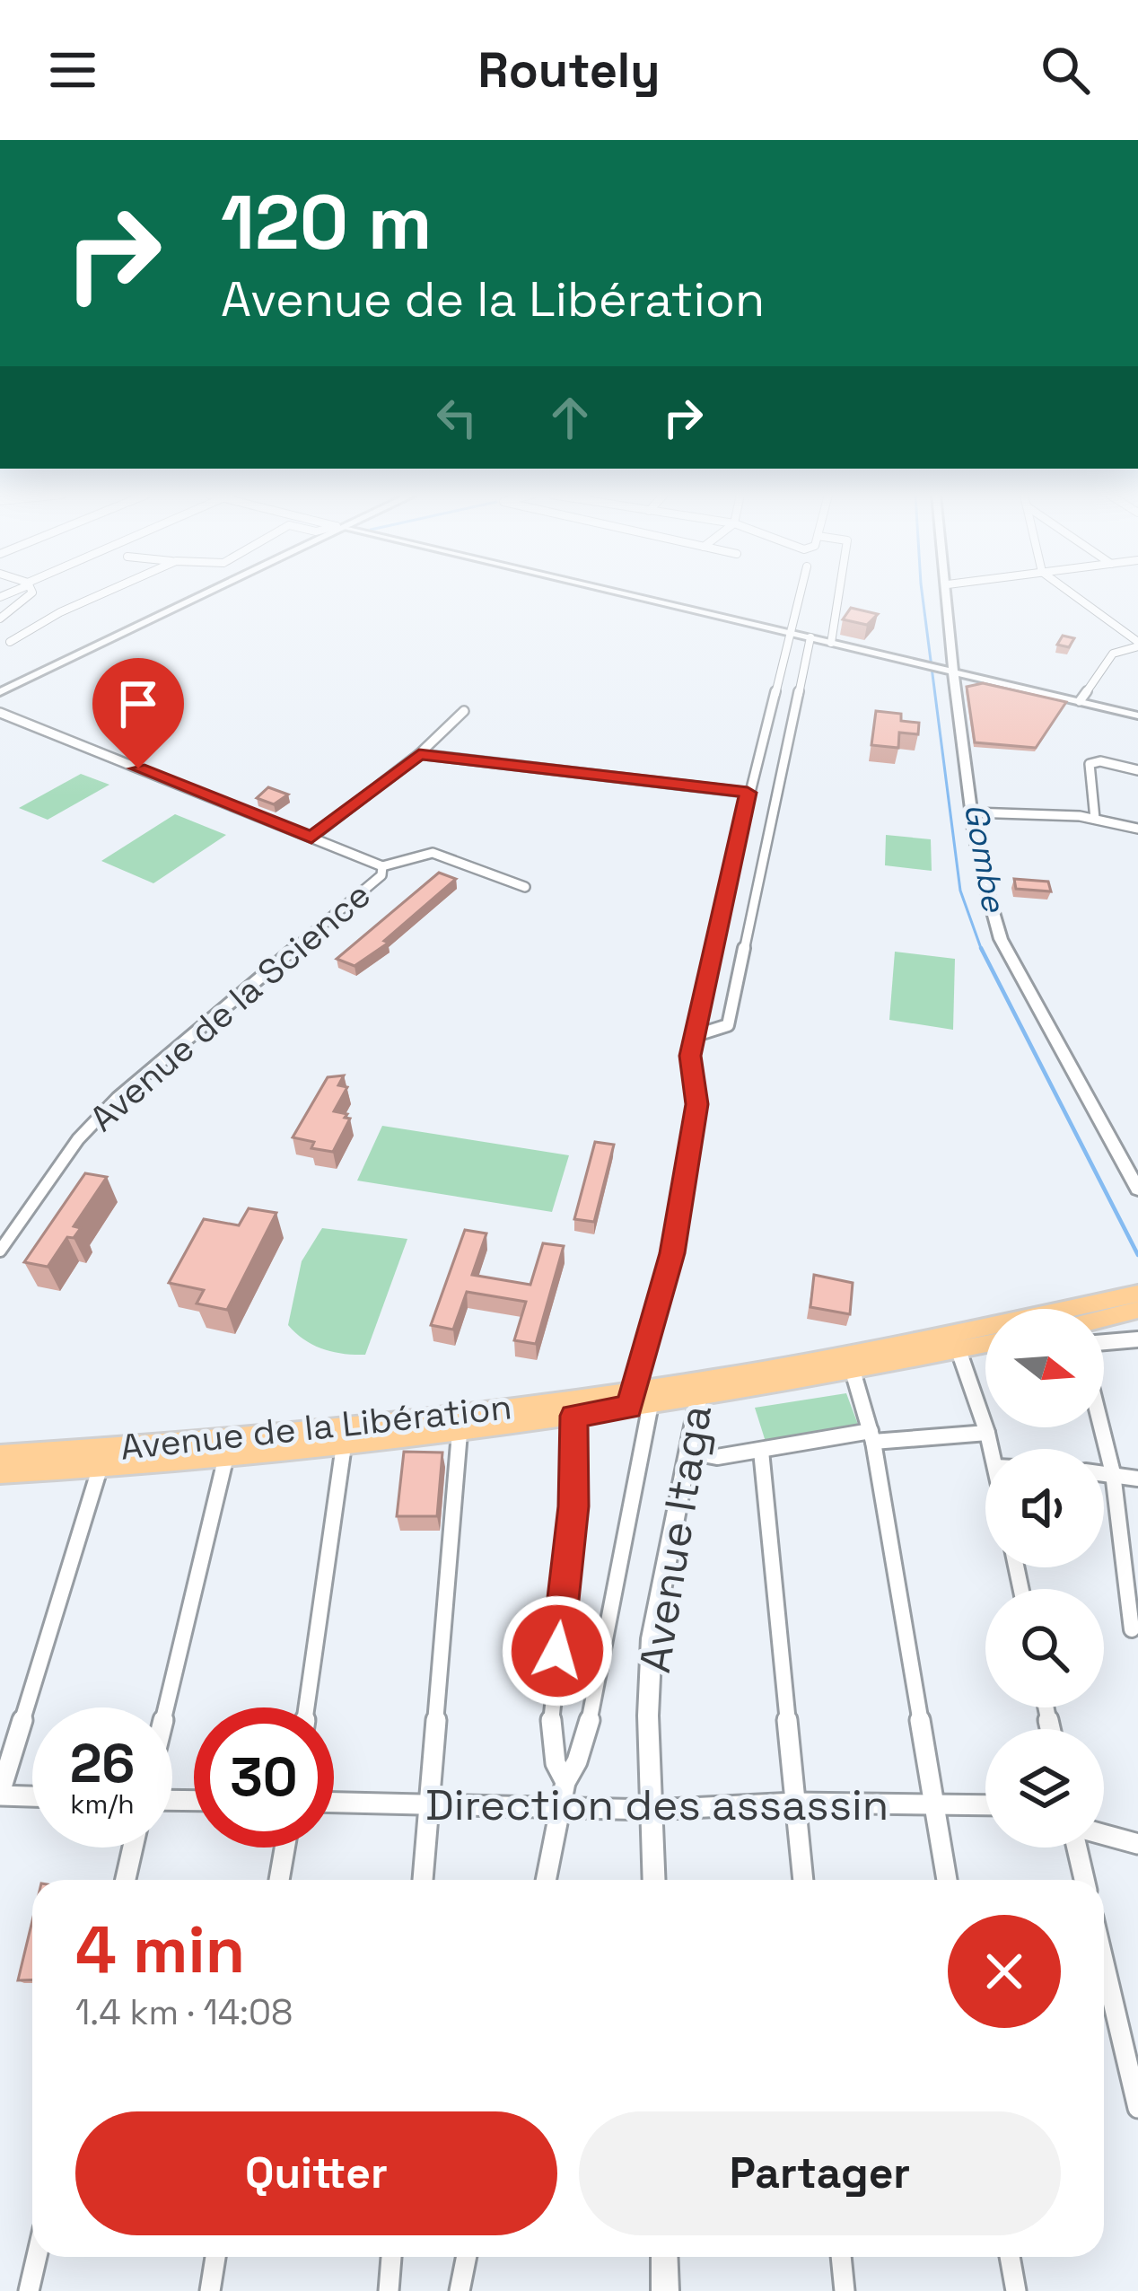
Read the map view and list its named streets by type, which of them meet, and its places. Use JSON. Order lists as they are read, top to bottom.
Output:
{
  "streets": {
    "main road": ["Avenue de la Libération"],
    "street": ["Avenue de la Science", "Avenue Itaga", "Direction des assassin"]
  },
  "crossings": [
    ["Avenue de la Libération", "Avenue Itaga"],
    ["Avenue Itaga", "Direction des assassin"]
  ],
  "water": ["Gombe"],
  "north": "right",
  "page": {
    "header": "Routely",
    "turn": ["120 m", "Avenue de la Libération"],
    "speed": "26 km/h",
    "limit": "30",
    "heading": ["4 min", "1.4 km · 14:08"],
    "buttons": ["Quitter", "Partager"]
  }
}
